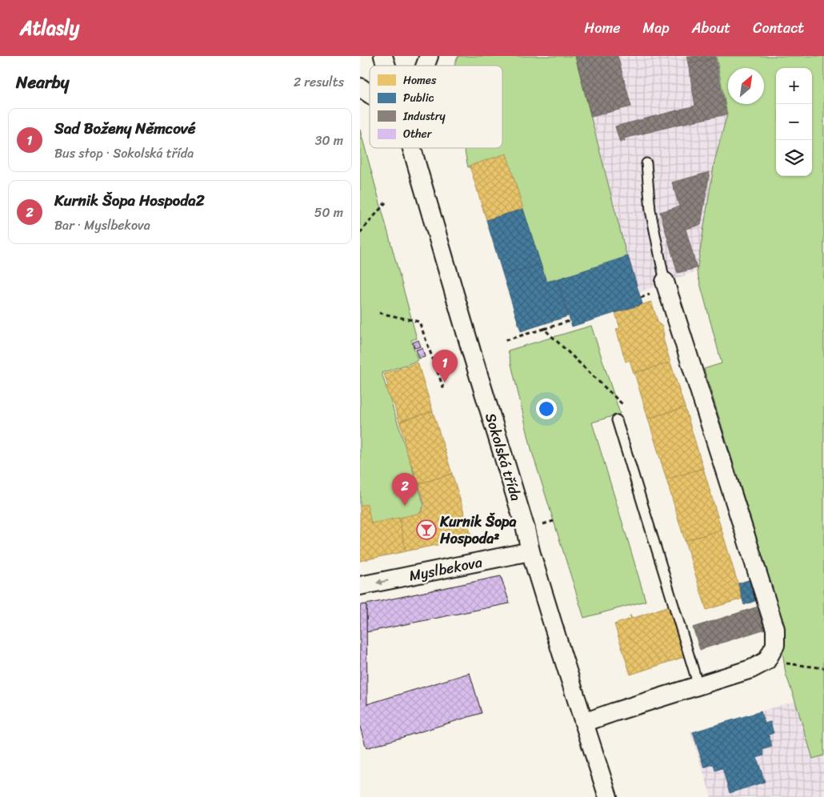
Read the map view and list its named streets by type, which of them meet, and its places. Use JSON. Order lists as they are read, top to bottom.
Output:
{
  "streets": {
    "street": ["Sokolská třída", "Myslbekova"]
  },
  "crossings": [
    ["Sokolská třída", "Myslbekova"]
  ],
  "one_way": ["Myslbekova"],
  "places": {
    "bar": ["Kurnik Šopa Hospoda²"]
  },
  "legend": [
    "Homes",
    "Public",
    "Industry",
    "Other"
  ],
  "north": "top right",
  "page": {
    "header": "Atlasly",
    "nav": [
      "Home",
      "Map",
      "About",
      "Contact"
    ],
    "heading": ["Nearby", "2 results"],
    "map_buttons": ["+", "−"],
    "list": [
      {
        "mark": "1",
        "name": "Sad Boženy Němcové",
        "note": "Bus stop · Sokolská třída",
        "value": "30 m"
      },
      {
        "mark": "2",
        "name": "Kurnik Šopa Hospoda2",
        "note": "Bar · Myslbekova",
        "value": "50 m"
      }
    ],
    "pins": ["1", "2"]
  }
}
